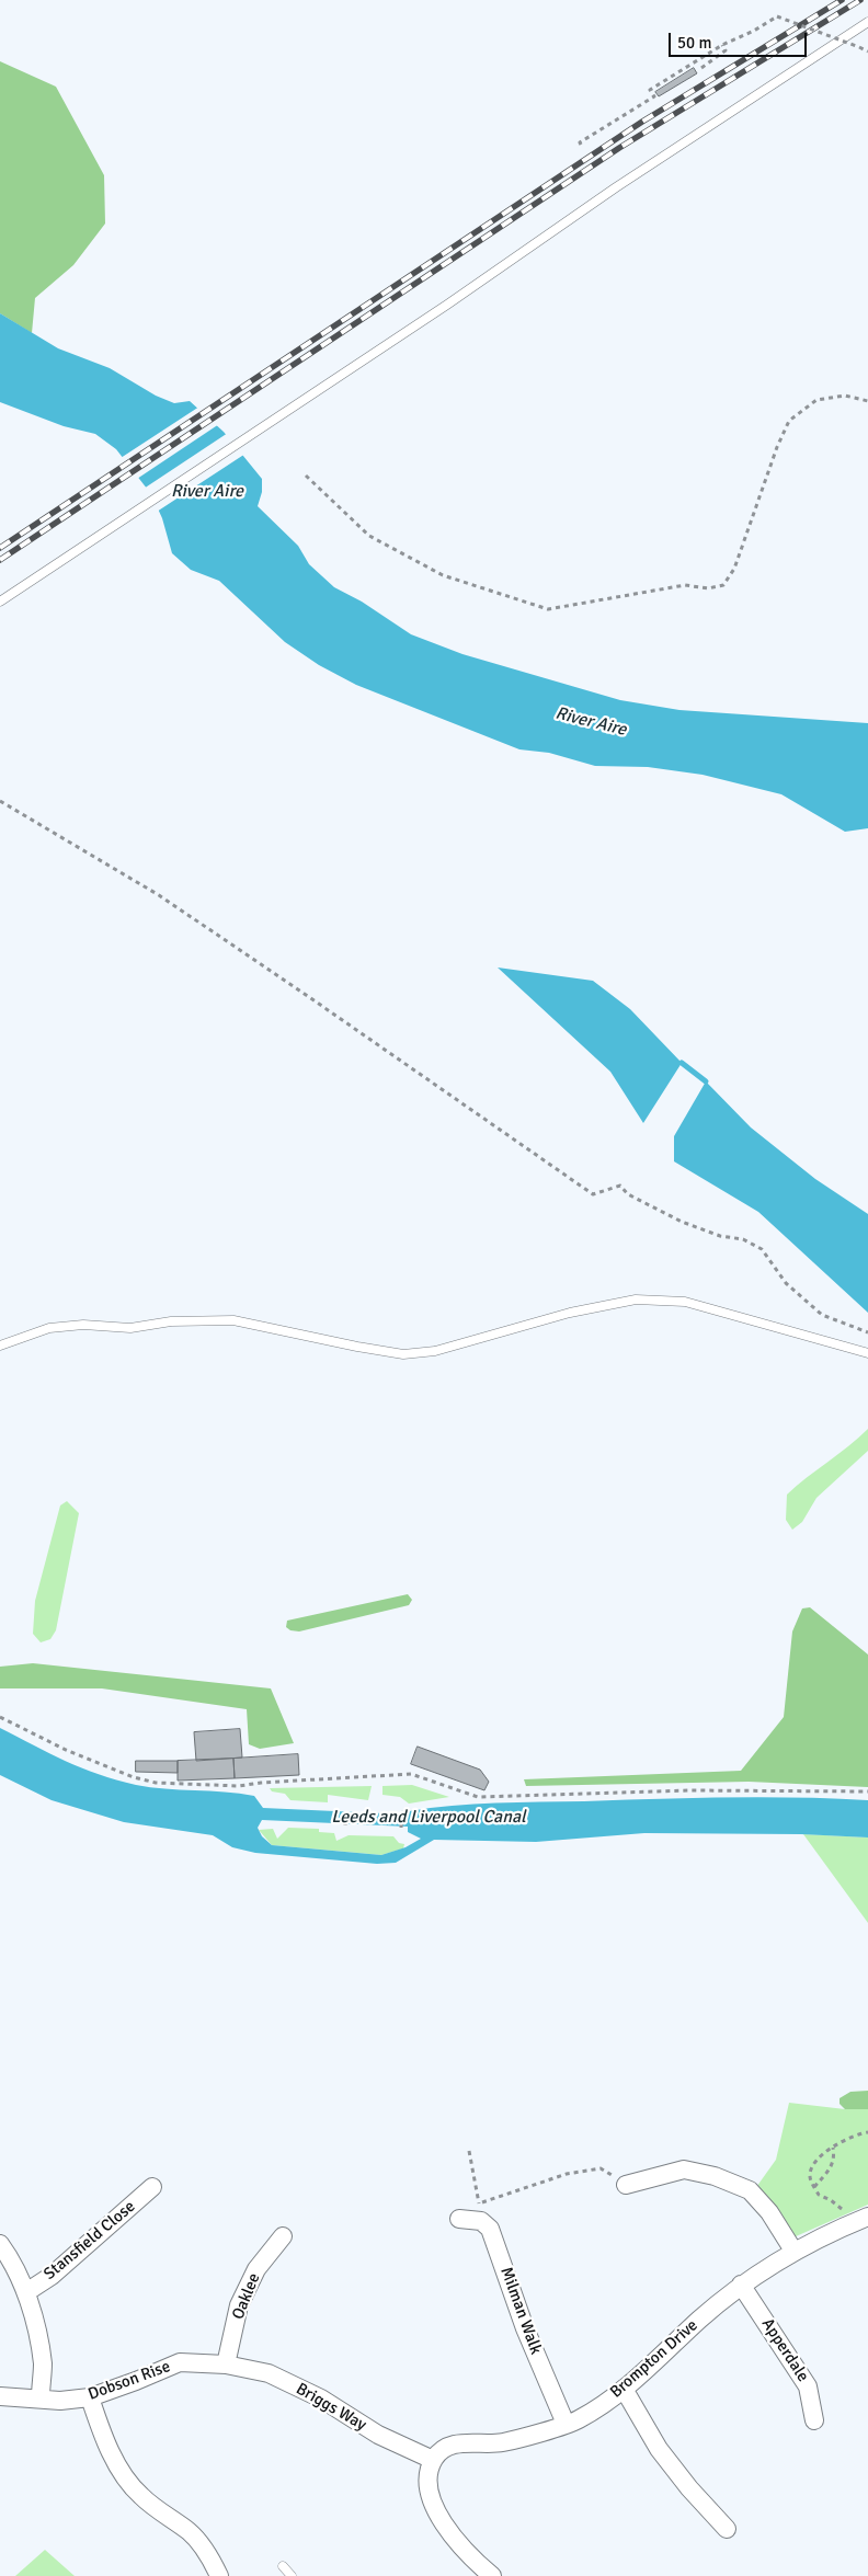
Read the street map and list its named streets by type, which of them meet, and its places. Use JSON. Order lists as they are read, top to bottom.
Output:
{
  "streets": {
    "street": [
      "Stansfield Close",
      "Oaklee",
      "Milman Walk",
      "Apperdale",
      "Brompton Drive",
      "Dobson Rise",
      "Briggs Way"
    ]
  },
  "crossings": [
    ["Oaklee", "Dobson Rise"],
    ["Oaklee", "Briggs Way"],
    ["Milman Walk", "Brompton Drive"],
    ["Apperdale", "Brompton Drive"],
    ["Brompton Drive", "Briggs Way"],
    ["Dobson Rise", "Briggs Way"]
  ],
  "water": ["River Aire", "Leeds and Liverpool Canal"],
  "scale_bar": "50 m"
}
